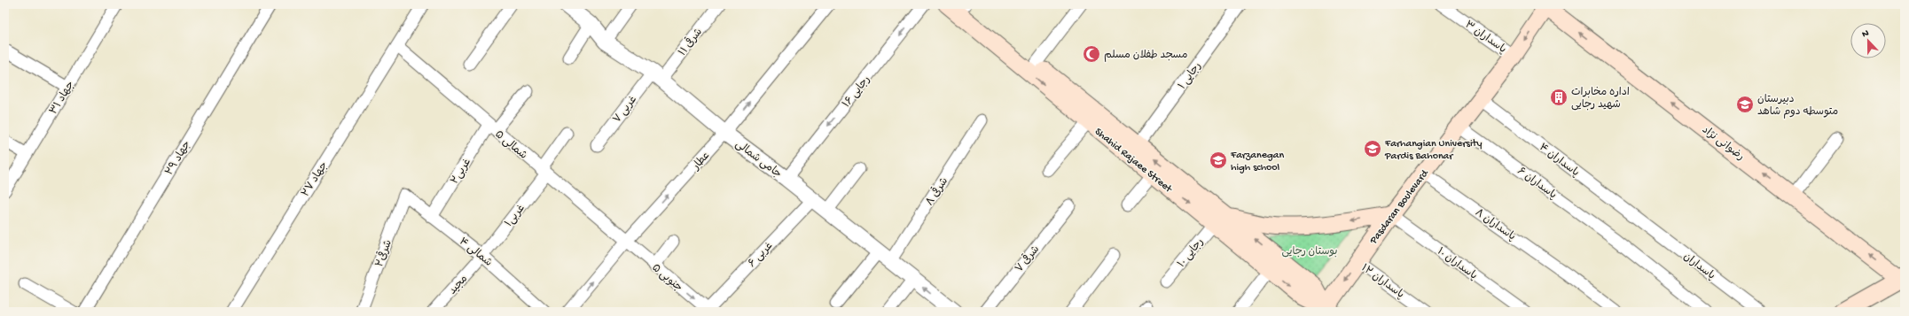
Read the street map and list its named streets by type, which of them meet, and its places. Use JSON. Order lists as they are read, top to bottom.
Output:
{
  "streets": {
    "main road": ["رضوانی نژاد", "Shahid Rajaee Street", "Pasdaran Boulevard"],
    "street": [
      "پاسداران ۳",
      "شرقی ۱۱",
      "رجایی ۱",
      "رجایی ۱۶",
      "جهاد ۳۱",
      "غربی ۷",
      "شمالی ۵",
      "جهاد ۲۹",
      "جامی شمالی",
      "پاسداران ۴",
      "عطار",
      "غربی۲",
      "جهاد ۲۷",
      "پاسداران ۶",
      "شرقی ۸",
      "غربی۱",
      "پاسداران ۸",
      "شمالی ۴",
      "رجایی ۱۰",
      "شرقی۲",
      "غربی ۶",
      "شرقی ۷",
      "پاسداران ۱۰",
      "پاسداران",
      "جنوبی ۵",
      "پاسداران ۱۲",
      "مجید"
    ]
  },
  "crossings": [
    ["پاسداران ۳", "Pasdaran Boulevard"],
    ["شرقی ۱۱", "غربی ۷"],
    ["شرقی ۱۱", "جامی شمالی"],
    ["رجایی ۱", "Shahid Rajaee Street"],
    ["رجایی ۱۶", "جامی شمالی"],
    ["غربی ۷", "جامی شمالی"],
    ["رضوانی نژاد", "Pasdaran Boulevard"],
    ["شمالی ۵", "عطار"],
    ["شمالی ۵", "غربی۲"],
    ["شمالی ۵", "جهاد ۲۷"],
    ["شمالی ۵", "غربی۱"],
    ["شمالی ۵", "جنوبی ۵"],
    ["جامی شمالی", "عطار"],
    ["جامی شمالی", "شرقی ۸"],
    ["جامی شمالی", "غربی ۶"],
    ["Shahid Rajaee Street", "Pasdaran Boulevard"],
    ["Shahid Rajaee Street", "رجایی ۱۰"],
    ["پاسداران ۴", "Pasdaran Boulevard"],
    ["پاسداران ۴", "پاسداران"],
    ["عطار", "جنوبی ۵"],
    ["غربی۲", "شمالی ۴"],
    ["پاسداران ۶", "Pasdaran Boulevard"],
    ["Pasdaran Boulevard", "پاسداران ۸"],
    ["Pasdaran Boulevard", "پاسداران ۱۰"],
    ["Pasdaran Boulevard", "پاسداران ۱۲"],
    ["غربی۱", "شمالی ۴"],
    ["غربی۱", "مجید"],
    ["شمالی ۴", "شرقی۲"],
    ["شمالی ۴", "مجید"],
    ["غربی ۶", "جنوبی ۵"]
  ],
  "one_way": [
    "رجایی ۱۶",
    "رضوانی نژاد",
    "عطار",
    "جنوبی ۵"
  ],
  "parks": ["بوستان رجایی"],
  "places": {
    "mosque": ["مسجد طفلان مسلم"],
    "building": ["اداره مخابرات شهید رجایی"],
    "school or university": ["دبیرستان متوسطه دوم شاهد", "Farhangian University Pardis Bahonar", "Farzanegan high school"]
  },
  "north": "top"
}
